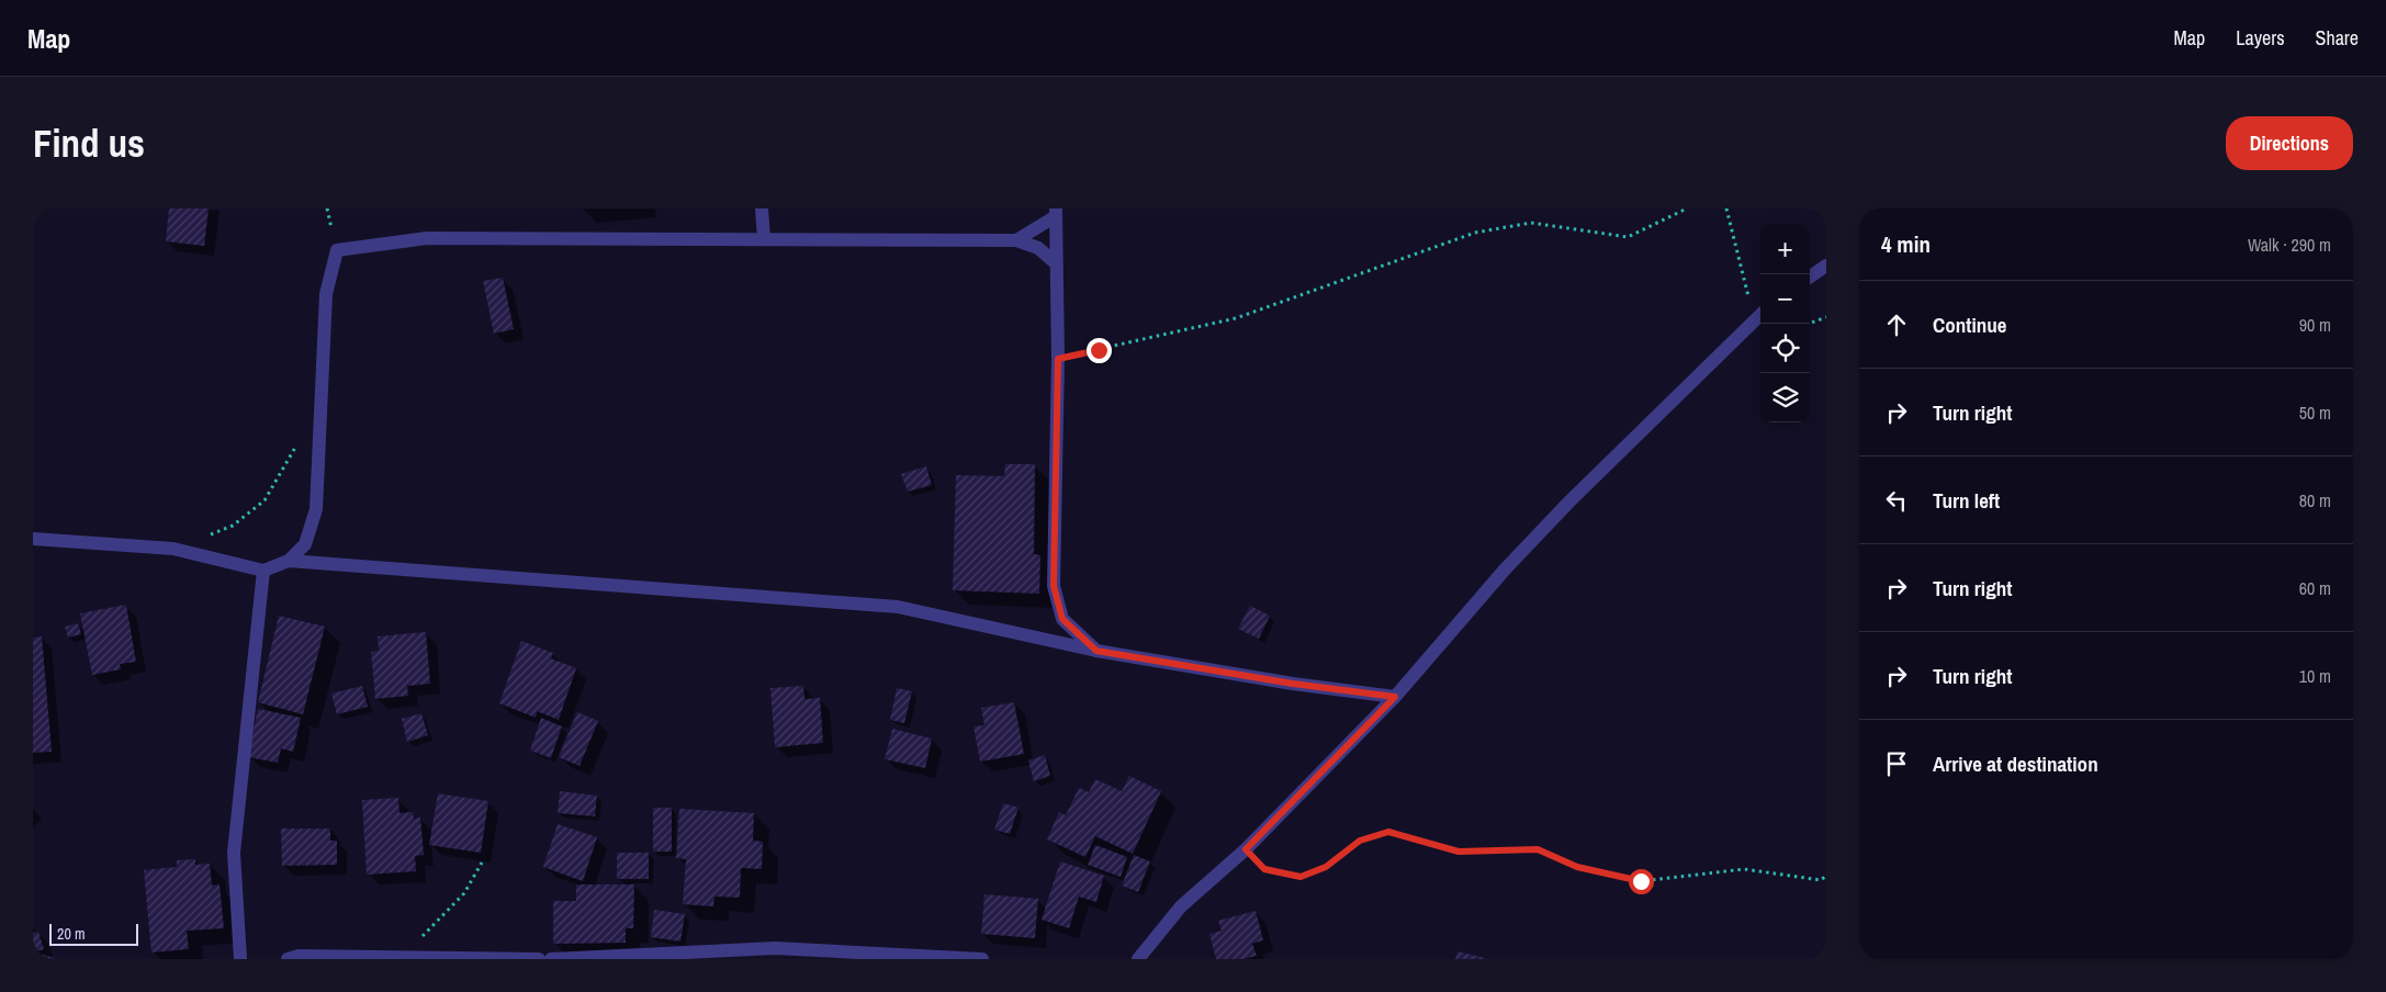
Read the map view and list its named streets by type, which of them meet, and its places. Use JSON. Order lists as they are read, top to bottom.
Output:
{
  "scale_bar": "20 m",
  "page": {
    "header": "Map",
    "nav": ["Map", "Layers", "Share"],
    "buttons": "Directions",
    "title": "Find us",
    "heading": ["4 min", "Walk · 290 m"],
    "map_buttons": ["+", "−"],
    "list": [
      ["Continue", "90 m"],
      ["Turn right", "50 m"],
      ["Turn left", "80 m"],
      ["Turn right", "60 m"],
      ["Turn right", "10 m"],
      "Arrive at destination"
    ],
    "scale": "20 m"
  }
}
